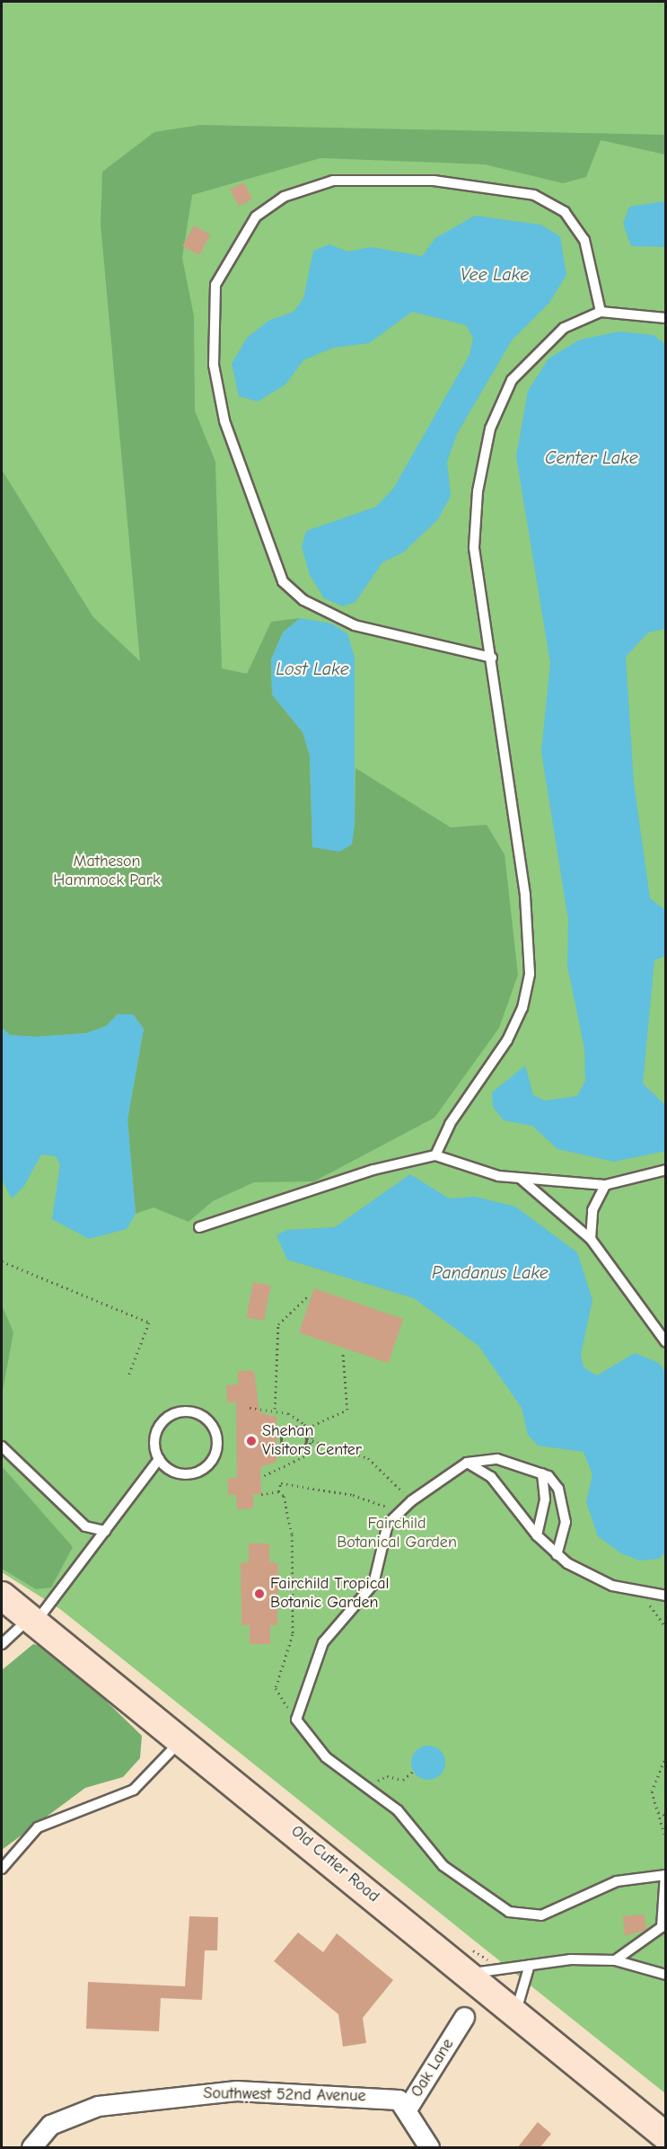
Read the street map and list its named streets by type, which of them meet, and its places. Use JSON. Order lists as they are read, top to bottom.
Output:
{
  "streets": {
    "main road": ["Old Cutler Road"],
    "street": ["Oak Lane", "Southwest 52nd Avenue"]
  },
  "crossings": [
    ["Oak Lane", "Southwest 52nd Avenue"]
  ],
  "water": [
    "Vee Lake",
    "Center Lake",
    "Lost Lake",
    "Pandanus Lake"
  ],
  "parks": ["Matheson Hammock Park", "Fairchild Botanical Garden"],
  "places": ["Shehan Visitors Center", "Fairchild Tropical Botanic Garden"]
}
